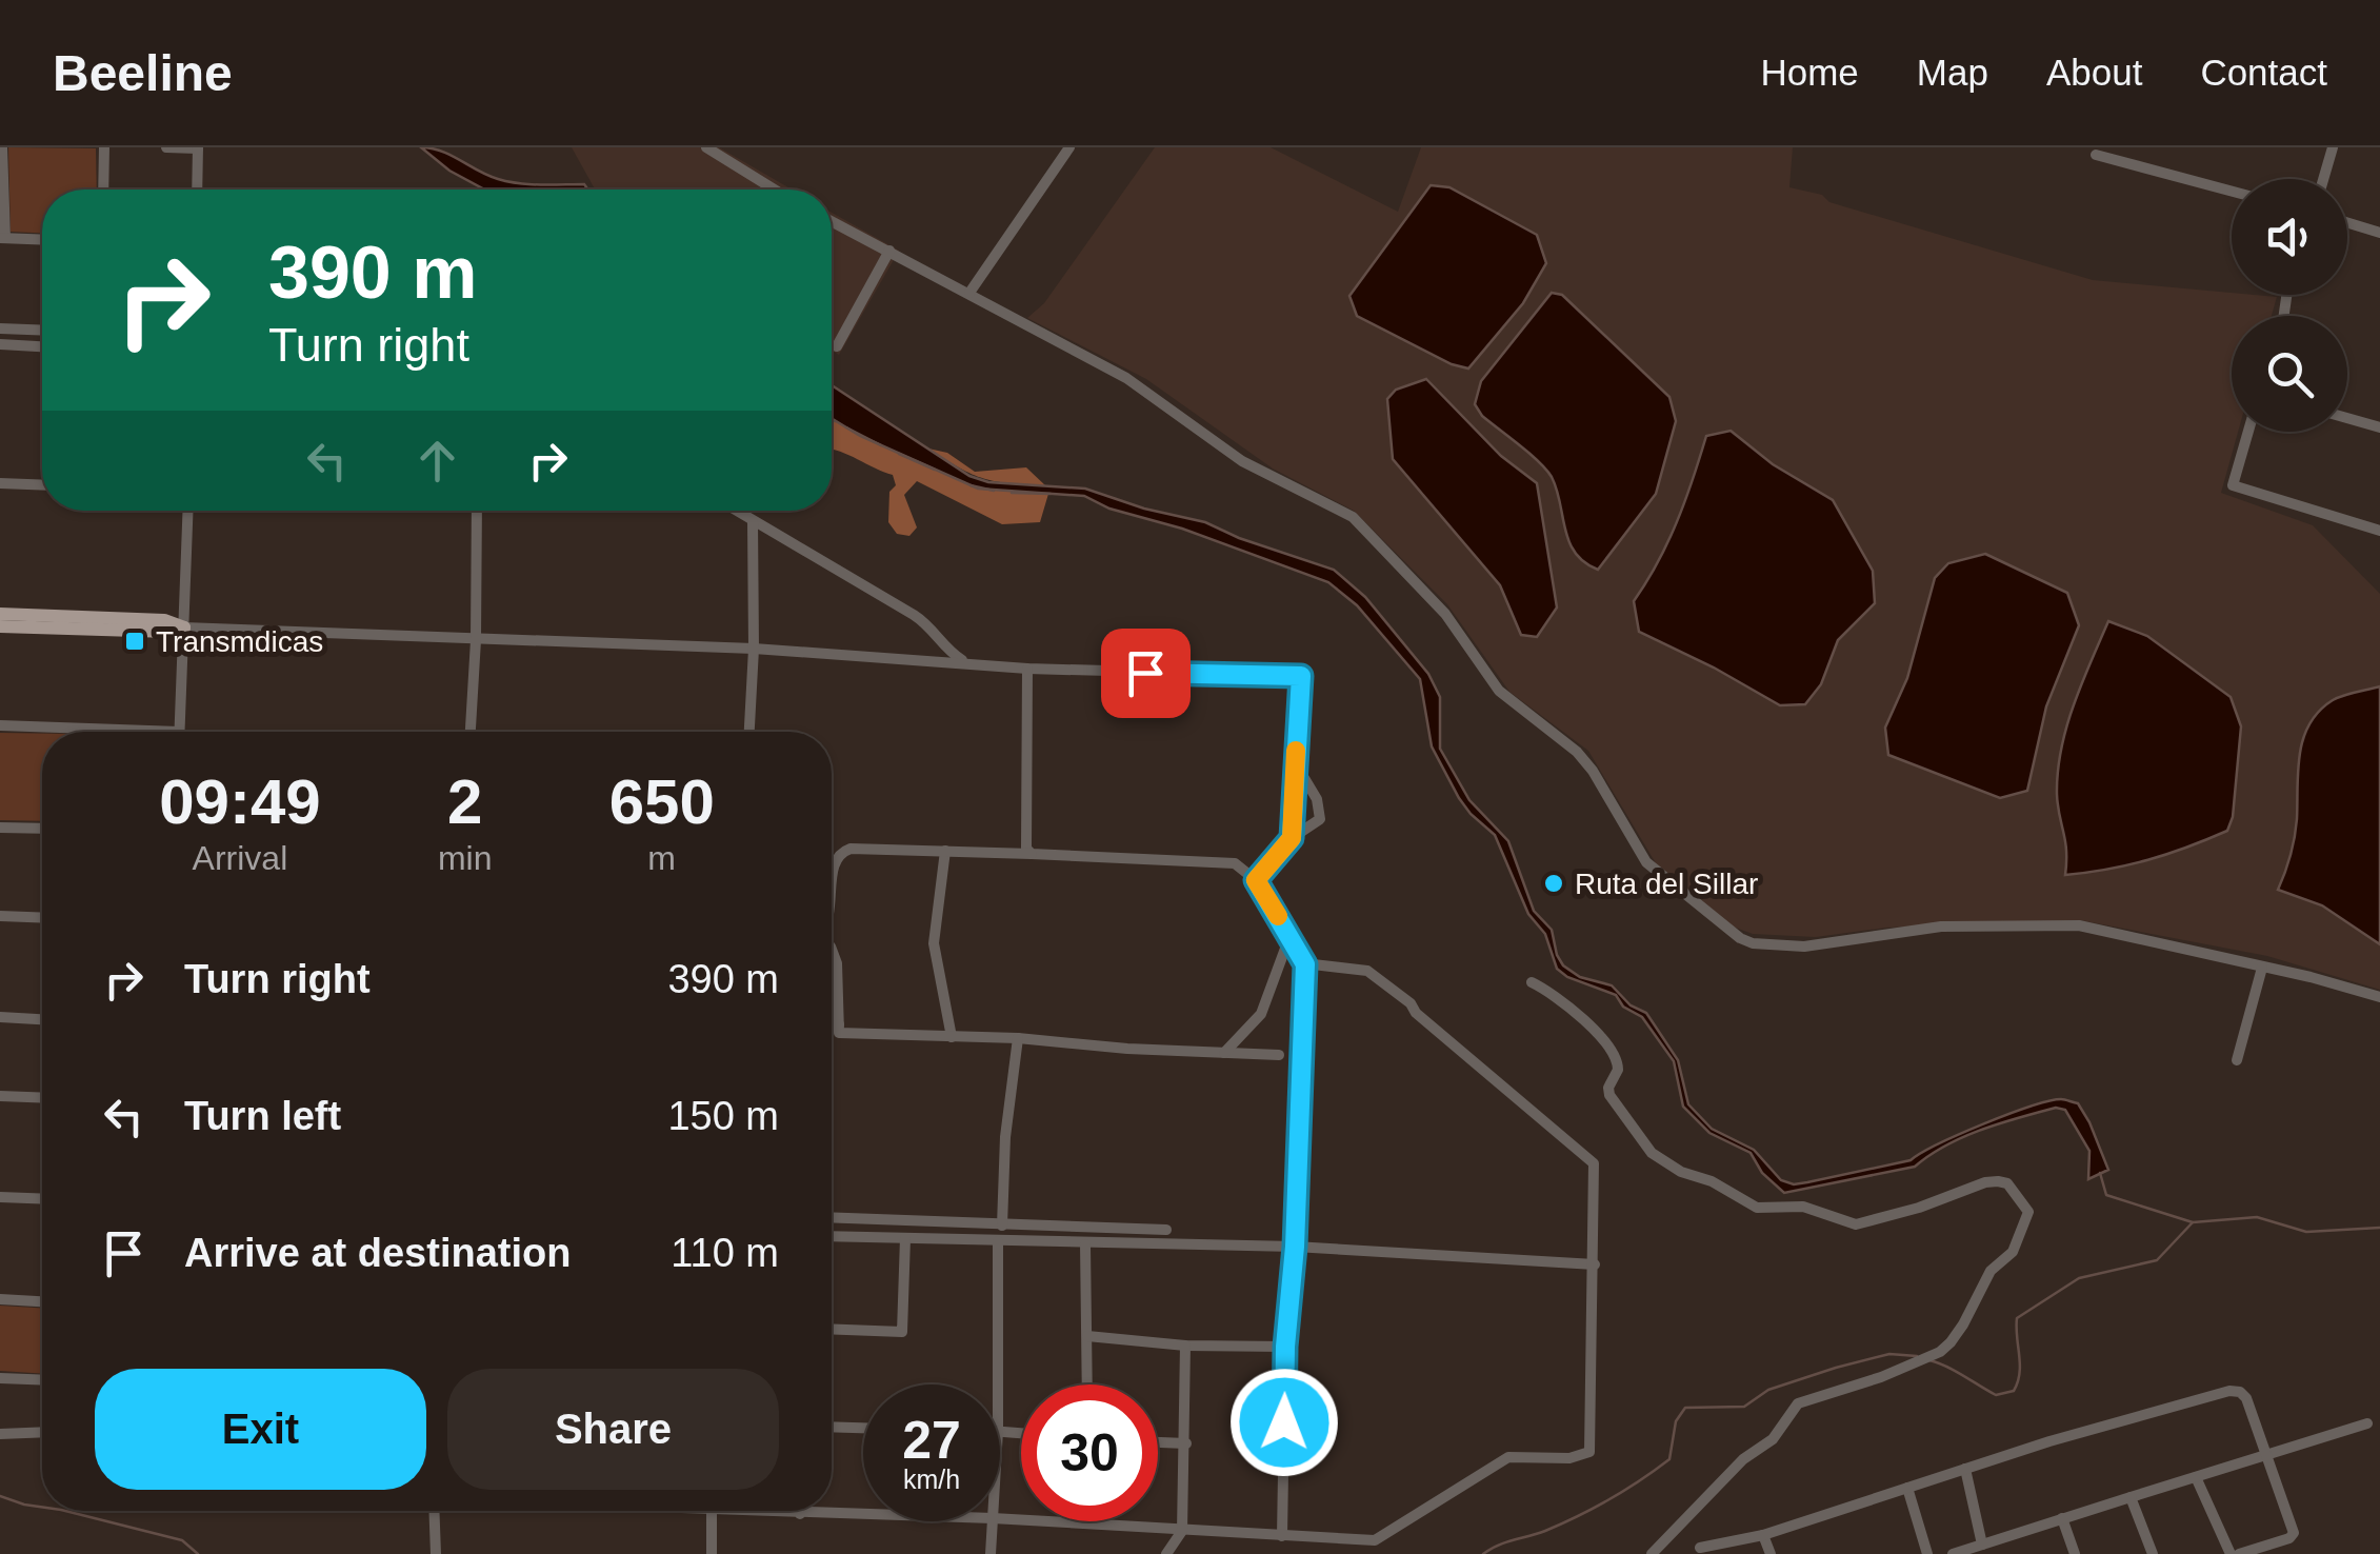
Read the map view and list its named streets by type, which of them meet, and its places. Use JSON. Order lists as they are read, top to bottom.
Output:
{
  "places": {
    "transit": ["Transmdicas"],
    "other": ["Ruta del Sillar"]
  },
  "page": {
    "header": "Beeline",
    "nav": [
      "Home",
      "Map",
      "About",
      "Contact"
    ],
    "turn": ["390 m", "Turn right"],
    "eta": [
      "09:49",
      "Arrival",
      "2",
      "min",
      "650",
      "m"
    ],
    "list": [
      {
        "name": "Turn right",
        "value": "390 m"
      },
      {
        "name": "Turn left",
        "value": "150 m"
      },
      {
        "name": "Arrive at destination",
        "value": "110 m"
      }
    ],
    "buttons": ["Exit", "Share"],
    "speed": "27 km/h",
    "limit": "30"
  }
}
